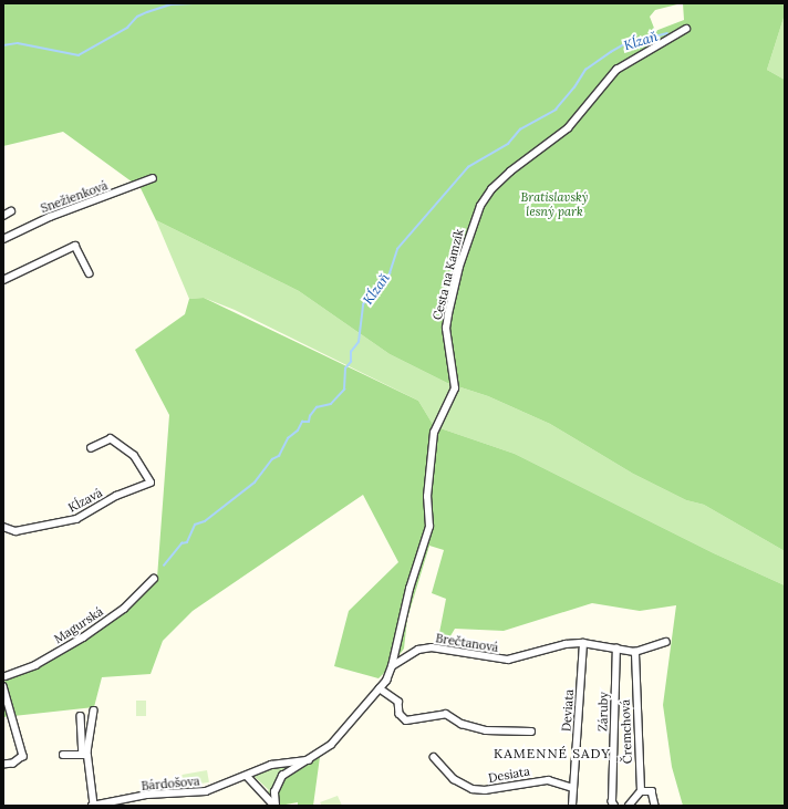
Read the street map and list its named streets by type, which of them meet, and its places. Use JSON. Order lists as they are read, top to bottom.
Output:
{
  "streets": {
    "street": [
      "Snežienková",
      "Cesta na Kamzík",
      "Kĺzavá",
      "Magurská",
      "Brečtanová",
      "Deviata",
      "Záruby",
      "Čremchová",
      "Desiata",
      "Bárdošova"
    ]
  },
  "crossings": [
    ["Cesta na Kamzík", "Brečtanová"],
    ["Brečtanová", "Deviata"],
    ["Brečtanová", "Záruby"],
    ["Brečtanová", "Čremchová"],
    ["Brečtanová", "Bárdošova"],
    ["Deviata", "Desiata"]
  ],
  "districts": ["KAMENNÉ SADY"],
  "water": ["Kĺzaň"],
  "parks": ["Bratislavský lesný park"]
}
